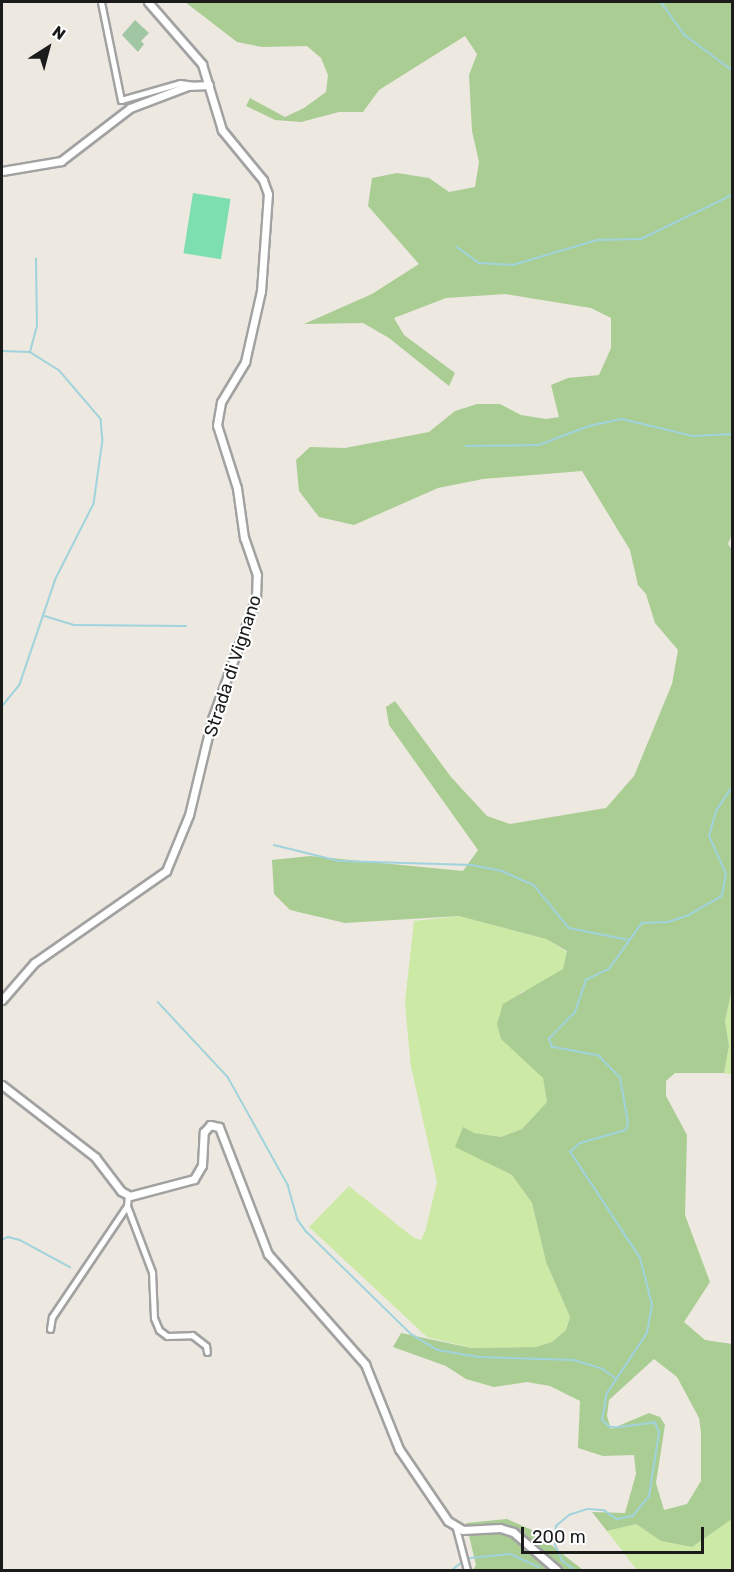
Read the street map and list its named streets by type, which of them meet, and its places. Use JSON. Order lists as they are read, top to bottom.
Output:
{
  "streets": {
    "street": ["Strada di Vignano"]
  },
  "scale_bar": "200 m",
  "north": "top right"
}
